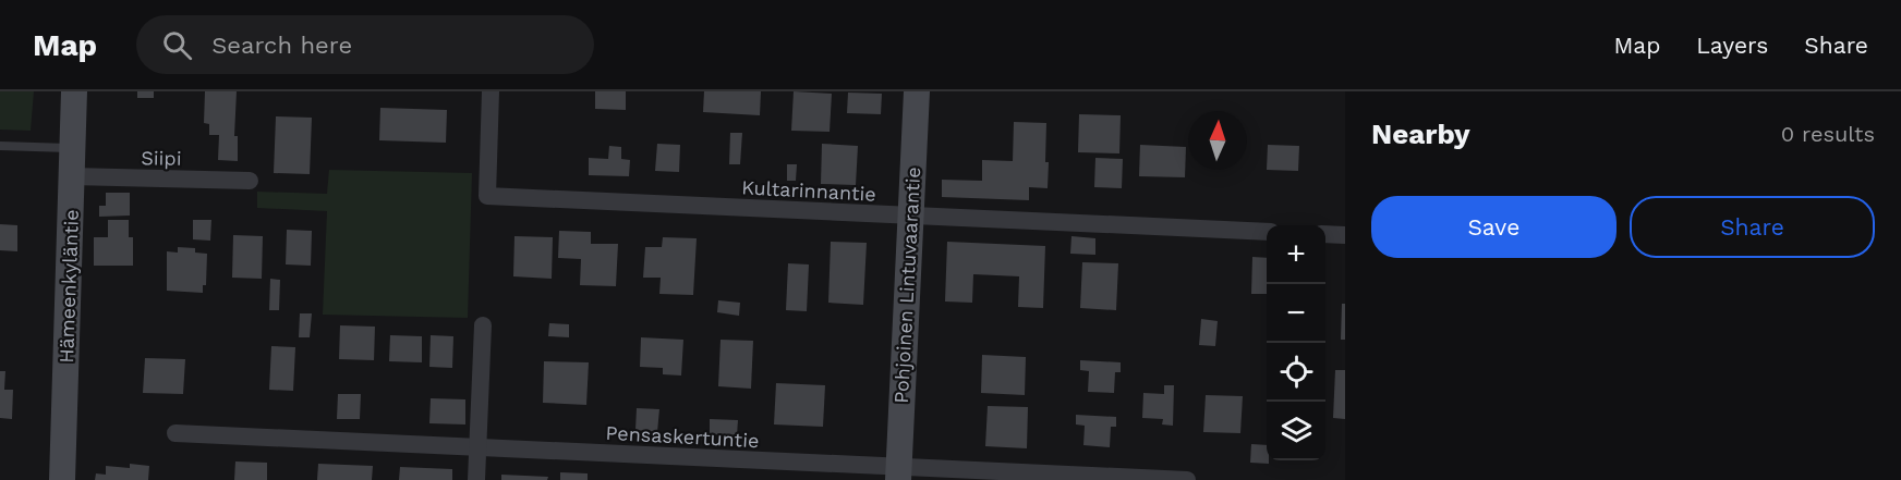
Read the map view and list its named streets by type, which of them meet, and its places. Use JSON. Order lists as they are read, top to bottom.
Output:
{
  "streets": {
    "street": [
      "Siipi",
      "Kultarinnantie",
      "Pohjoinen Lintuvaarantie",
      "Hämeenkyläntie",
      "Pensaskertuntie"
    ]
  },
  "crossings": [
    ["Siipi", "Hämeenkyläntie"],
    ["Kultarinnantie", "Pohjoinen Lintuvaarantie"],
    ["Pohjoinen Lintuvaarantie", "Pensaskertuntie"]
  ],
  "north": "top",
  "page": {
    "header": "Map",
    "search": "Search here",
    "nav": ["Map", "Layers", "Share"],
    "heading": ["Nearby", "0 results"],
    "buttons": ["Save", "Share"],
    "map_buttons": ["+", "−"]
  }
}
